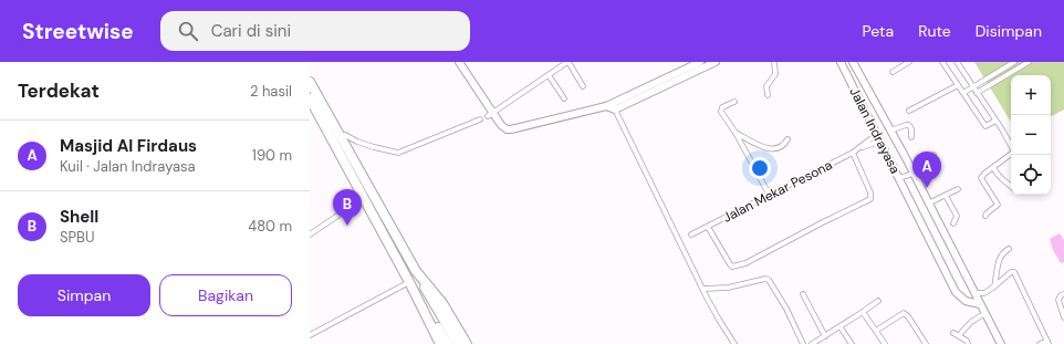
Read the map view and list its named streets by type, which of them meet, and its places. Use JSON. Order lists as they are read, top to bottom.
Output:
{
  "streets": {
    "street": ["Jalan Indrayasa", "Jalan Mekar Pesona"]
  },
  "crossings": [
    ["Jalan Indrayasa", "Jalan Mekar Pesona"]
  ],
  "page": {
    "header": "Streetwise",
    "search": "Cari di sini",
    "nav": ["Peta", "Rute", "Disimpan"],
    "heading": ["Terdekat", "2 hasil"],
    "map_buttons": ["+", "−"],
    "list": [
      {
        "mark": "A",
        "name": "Masjid Al Firdaus",
        "note": "Kuil · Jalan Indrayasa",
        "value": "190 m"
      },
      {
        "mark": "B",
        "name": "Shell",
        "note": "SPBU",
        "value": "480 m"
      }
    ],
    "pins": ["A", "B"],
    "buttons": ["Simpan", "Bagikan"]
  }
}
